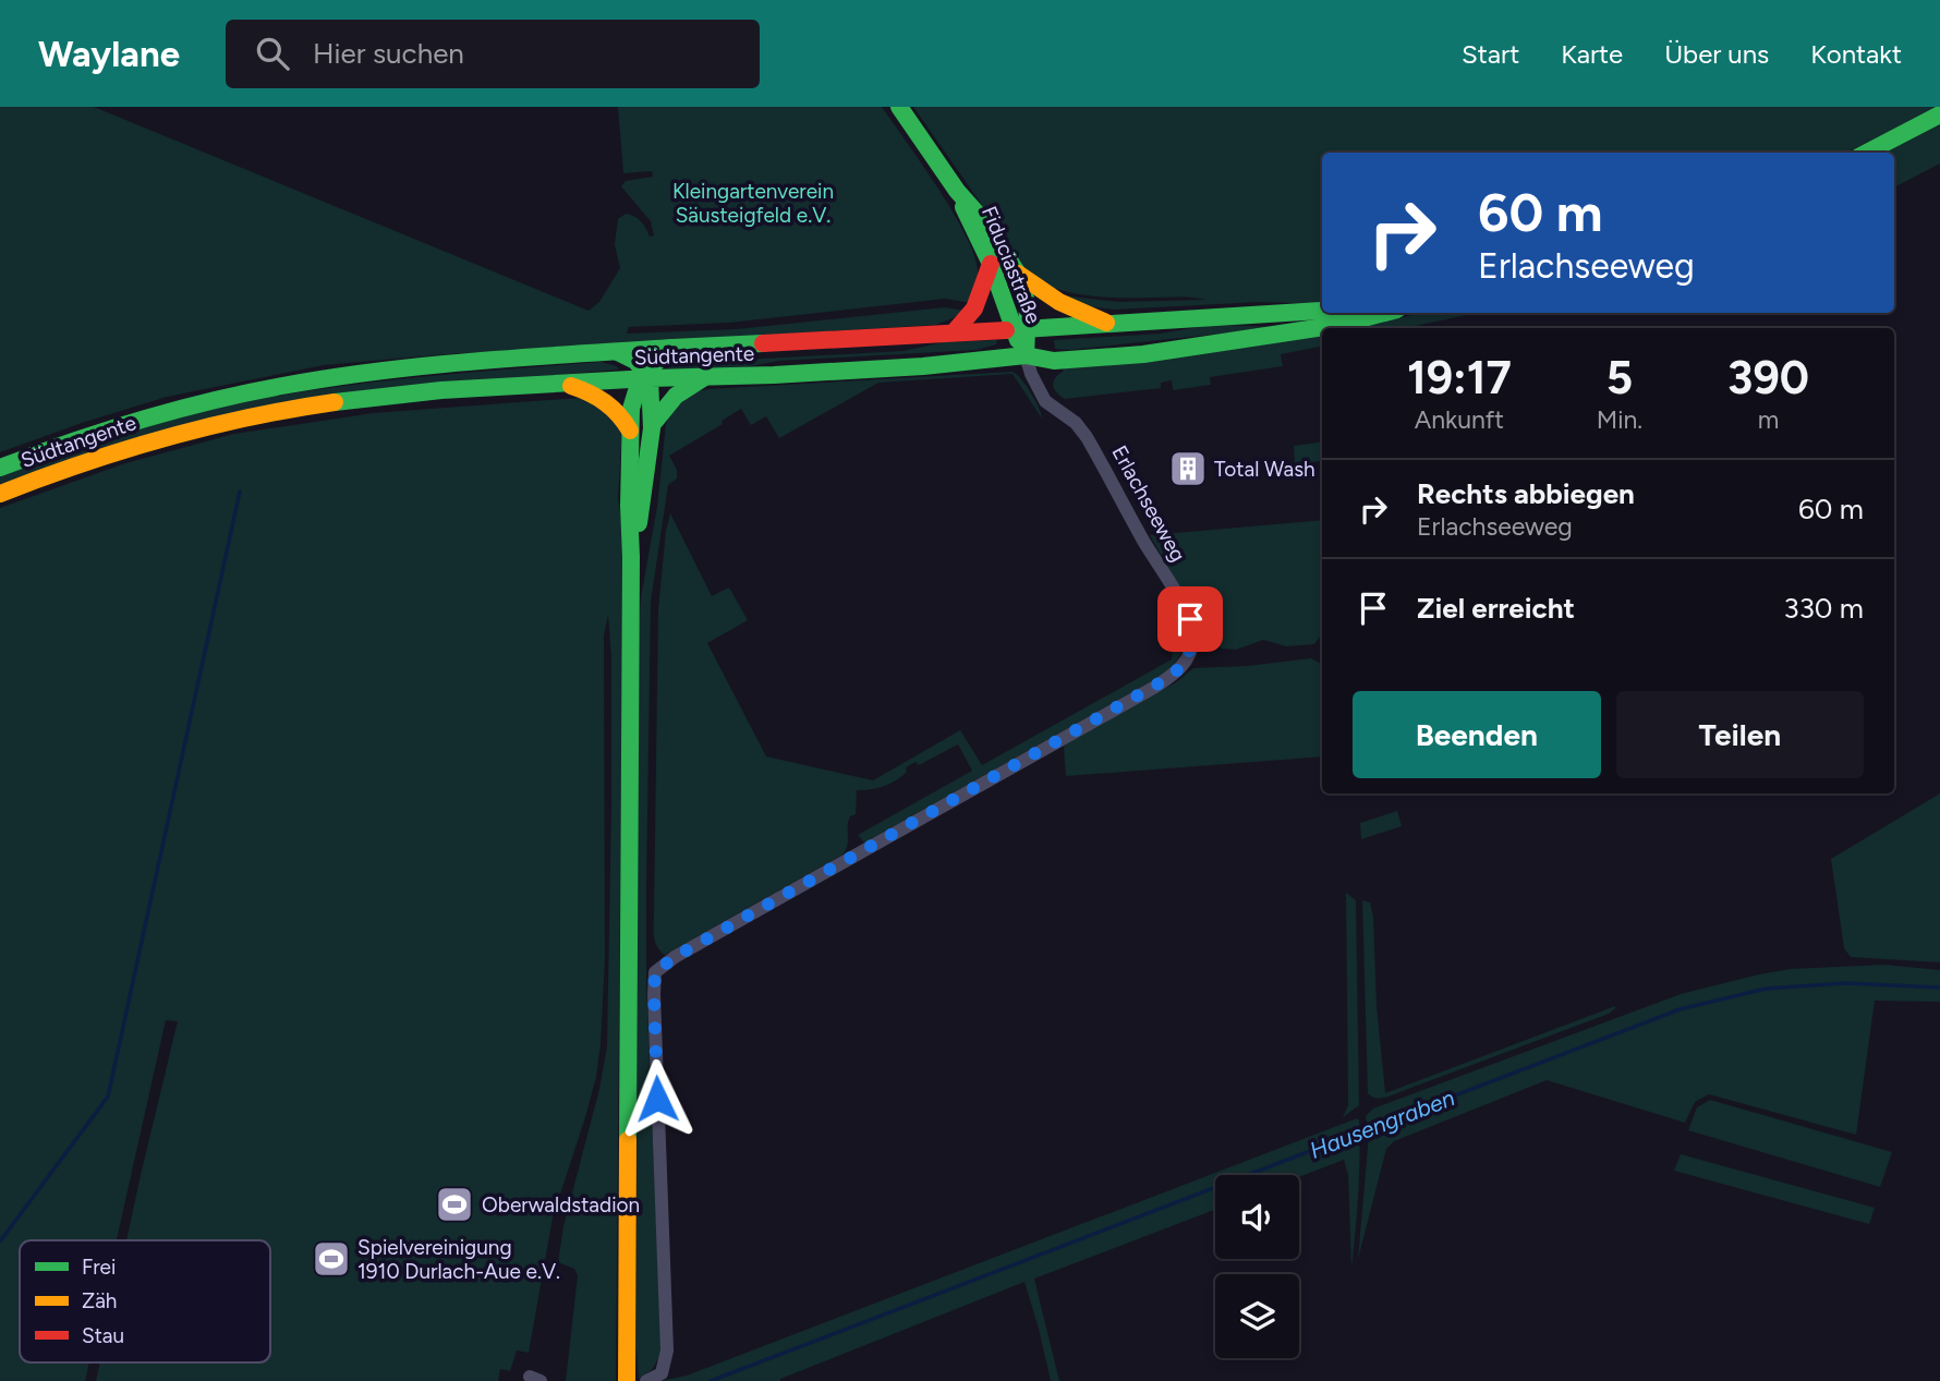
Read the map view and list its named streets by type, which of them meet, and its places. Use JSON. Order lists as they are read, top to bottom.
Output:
{
  "streets": {
    "main road": ["Fiduciastraße", "Südtangente"],
    "street": ["Erlachseeweg"]
  },
  "crossings": [
    ["Fiduciastraße", "Südtangente"],
    ["Fiduciastraße", "Erlachseeweg"],
    ["Südtangente", "Erlachseeweg"]
  ],
  "water": ["Hausengraben"],
  "parks": ["Kleingartenverein Säusteigfeld e.V."],
  "places": {
    "building": ["Total Wash"],
    "sports": ["Oberwaldstadion", "Spielvereinigung 1910 Durlach-Aue e.V."]
  },
  "legend": ["Frei", "Zäh", "Stau"],
  "page": {
    "header": "Waylane",
    "search": "Hier suchen",
    "nav": [
      "Start",
      "Karte",
      "Über uns",
      "Kontakt"
    ],
    "turn": ["60 m", "Erlachseeweg"],
    "eta": [
      "19:17",
      "Ankunft",
      "5",
      "Min.",
      "390",
      "m"
    ],
    "list": [
      {
        "name": "Rechts abbiegen",
        "note": "Erlachseeweg",
        "value": "60 m"
      },
      {
        "name": "Ziel erreicht",
        "value": "330 m"
      }
    ],
    "buttons": ["Beenden", "Teilen"]
  }
}
